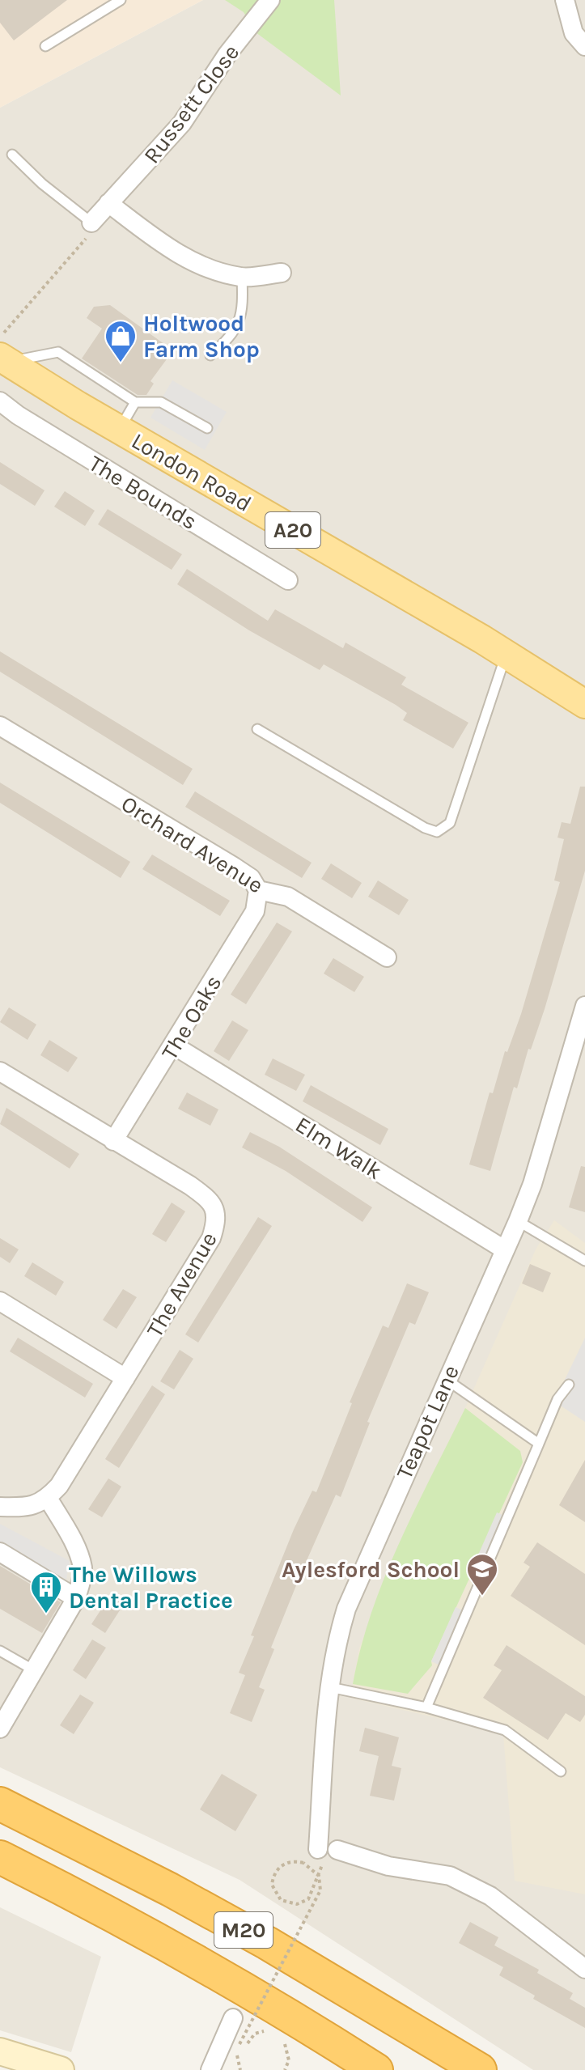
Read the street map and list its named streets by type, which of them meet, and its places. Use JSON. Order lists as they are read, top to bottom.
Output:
{
  "streets": {
    "highway": ["M20"],
    "main road": ["London Road", "A20"],
    "street": [
      "Russett Close",
      "The Bounds",
      "Orchard Avenue",
      "The Oaks",
      "Elm Walk",
      "The Avenue",
      "Teapot Lane"
    ]
  },
  "crossings": [
    ["Orchard Avenue", "The Oaks"],
    ["The Oaks", "Elm Walk"],
    ["The Oaks", "The Avenue"],
    ["Elm Walk", "Teapot Lane"]
  ],
  "places": {
    "shop": ["Holtwood Farm Shop"],
    "school or university": ["Aylesford School"],
    "building": ["The Willows Dental Practice"]
  }
}
